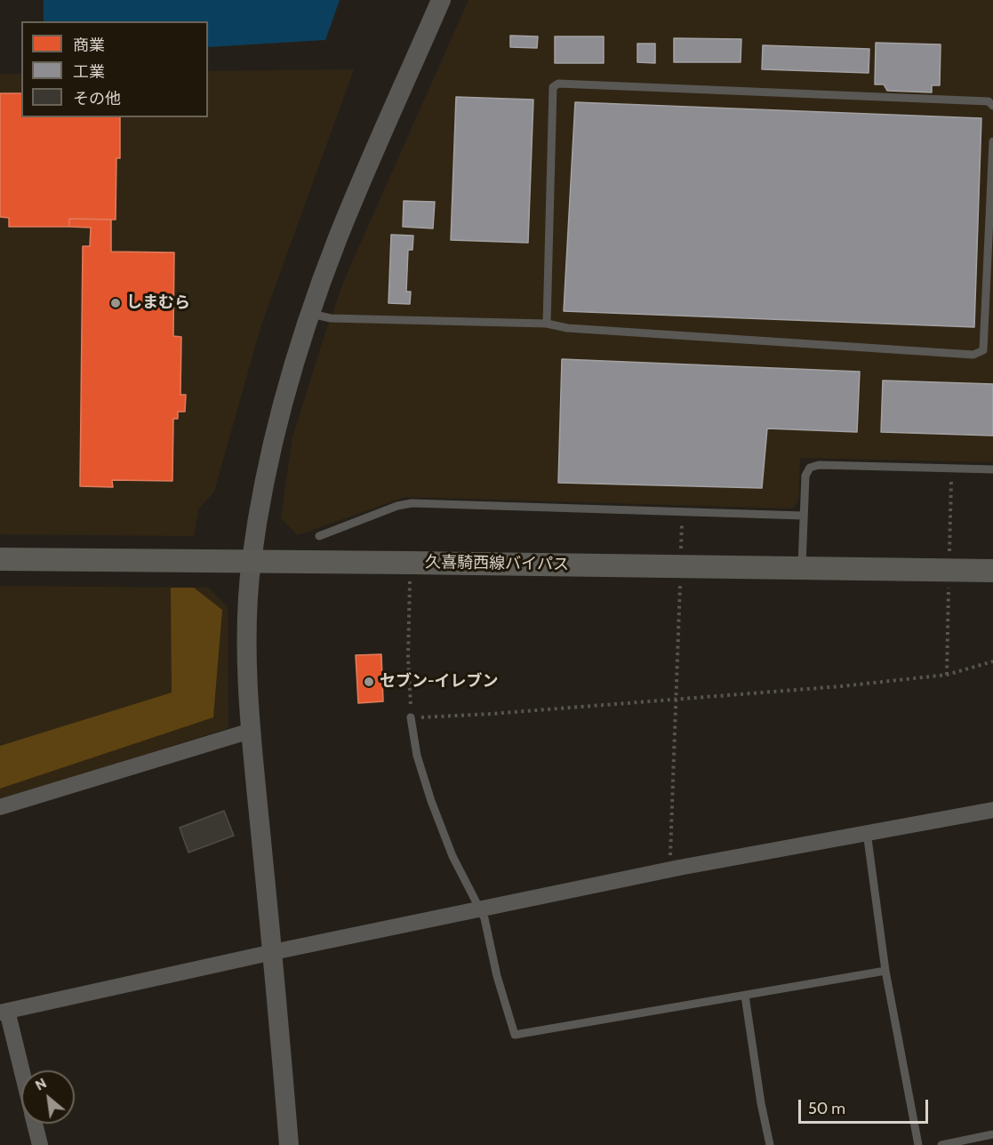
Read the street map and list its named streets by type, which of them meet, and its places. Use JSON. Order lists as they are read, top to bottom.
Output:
{
  "streets": {
    "main road": ["久喜騎西線バイパス"]
  },
  "places": ["しまむら", "セブン-イレブン"],
  "legend": ["商業", "工業", "その他"],
  "scale_bar": "50 m",
  "north": "top left"
}
